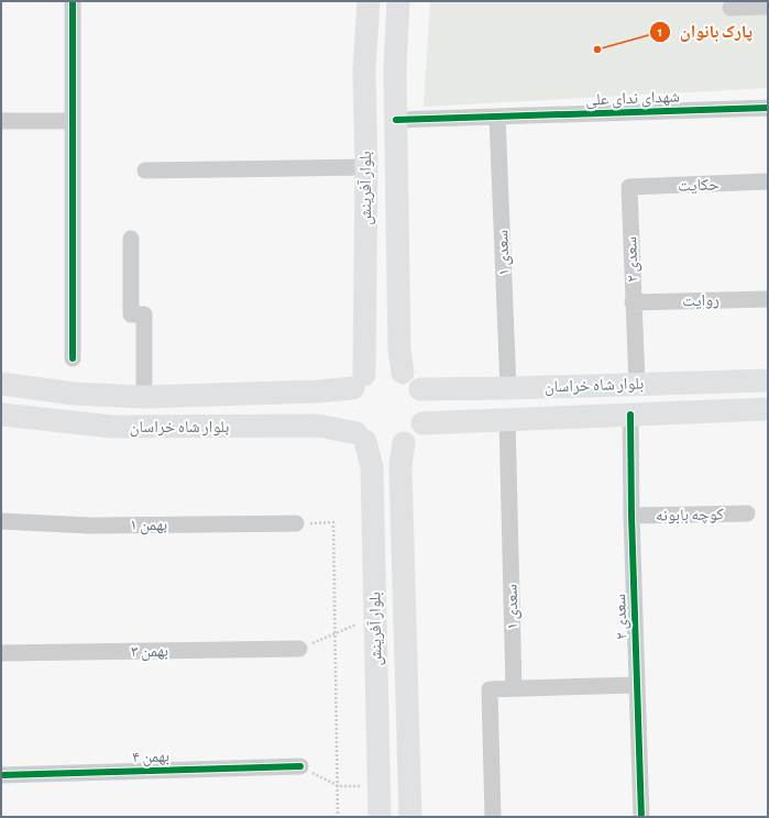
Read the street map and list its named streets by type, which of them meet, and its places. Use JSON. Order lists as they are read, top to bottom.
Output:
{
  "streets": {
    "main road": ["بلوار آفرینش", "بلوار شاه خراسان"],
    "street": [
      "شهدای ندای علی",
      "حکایت",
      "سعدی ۱",
      "سعدی ۲",
      "روایت",
      "کوچه بابونه",
      "بهمن ۱",
      "بهمن ۳",
      "بهمن ۴"
    ]
  },
  "crossings": [
    ["شهدای ندای علی", "بلوار آفرینش"],
    ["شهدای ندای علی", "سعدی ۱"],
    ["حکایت", "سعدی ۲"],
    ["بلوار آفرینش", "بلوار شاه خراسان"],
    ["سعدی ۱", "بلوار شاه خراسان"],
    ["سعدی ۲", "روایت"],
    ["سعدی ۲", "بلوار شاه خراسان"],
    ["سعدی ۲", "کوچه بابونه"]
  ],
  "places": ["پارک بانوان"]
}
